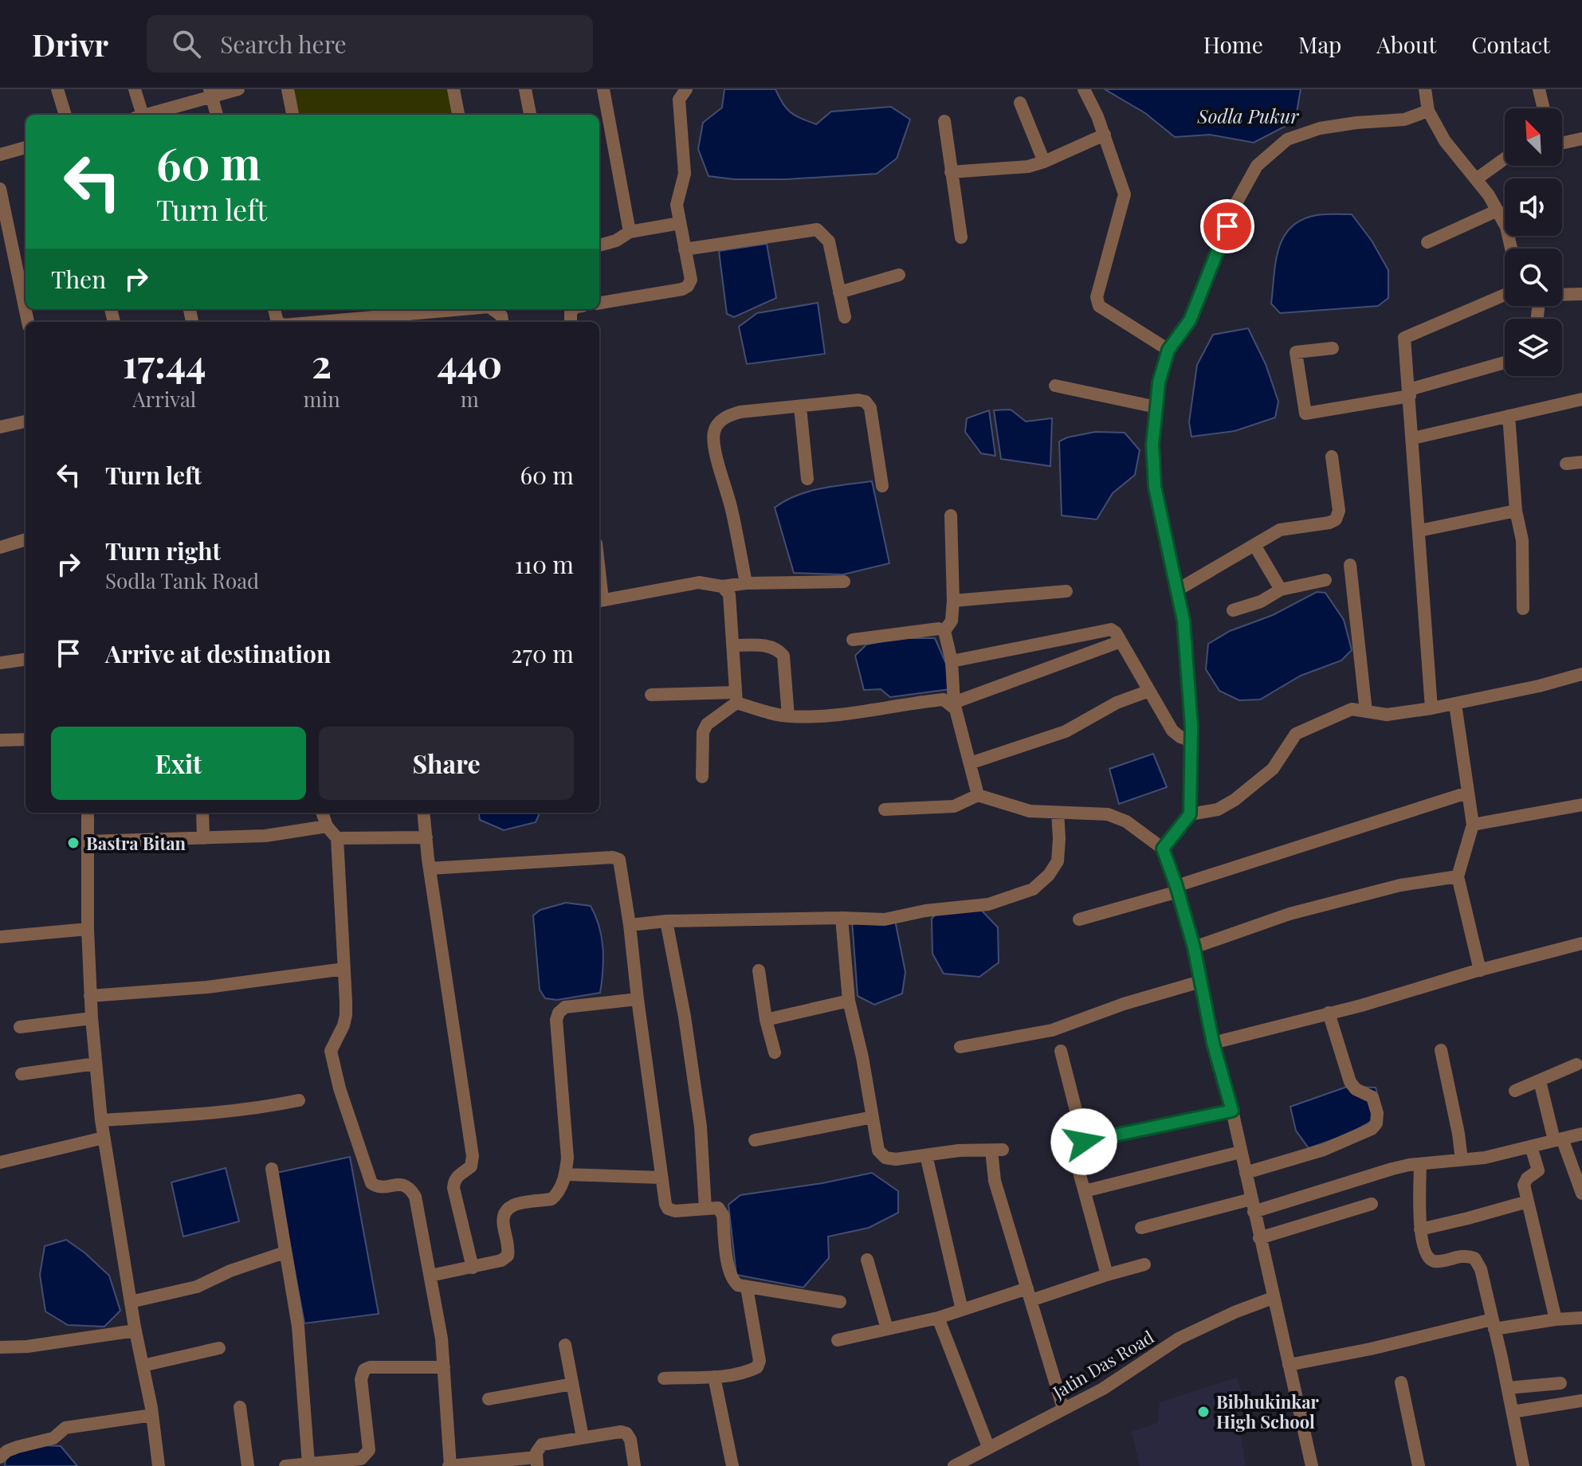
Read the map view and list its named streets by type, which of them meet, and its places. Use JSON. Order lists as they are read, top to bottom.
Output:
{
  "streets": {
    "street": ["Jatin Das Road"]
  },
  "water": ["Sodla Pukur"],
  "places": ["Bastra Bitan", "Bibhukinkar High School"],
  "north": "top left",
  "page": {
    "header": "Drivr",
    "search": "Search here",
    "nav": [
      "Home",
      "Map",
      "About",
      "Contact"
    ],
    "turn": ["60 m", "Turn left"],
    "then": "Then",
    "eta": [
      "17:44",
      "Arrival",
      "2",
      "min",
      "440",
      "m"
    ],
    "list": [
      {
        "name": "Turn left",
        "value": "60 m"
      },
      {
        "name": "Turn right",
        "note": "Sodla Tank Road",
        "value": "110 m"
      },
      {
        "name": "Arrive at destination",
        "value": "270 m"
      }
    ],
    "buttons": ["Exit", "Share"]
  }
}
